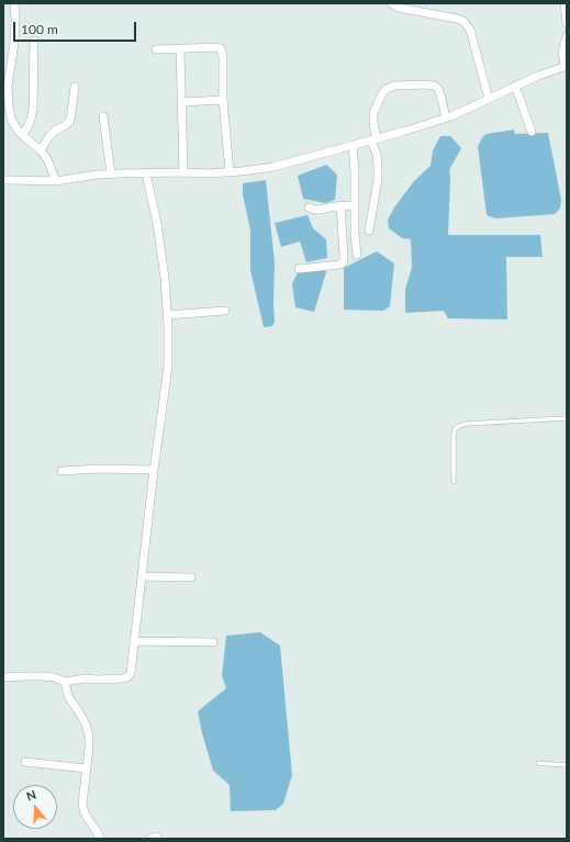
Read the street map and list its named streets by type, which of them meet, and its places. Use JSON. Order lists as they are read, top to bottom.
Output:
{
  "scale_bar": "100 m",
  "north": "top"
}
